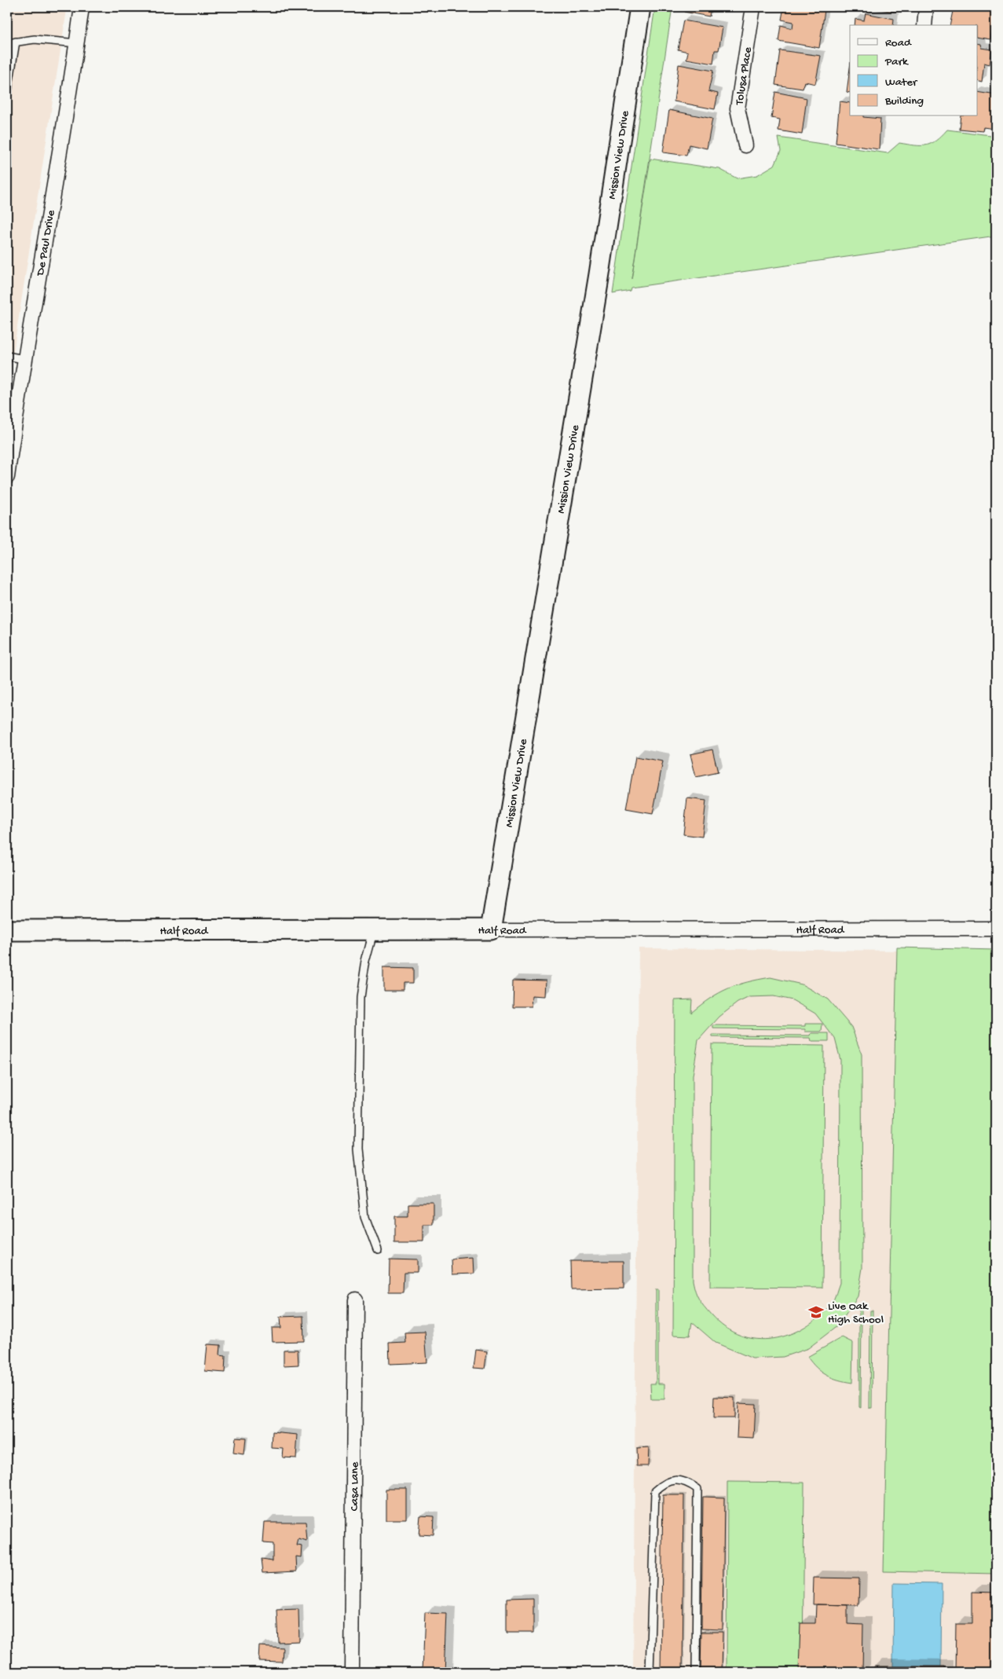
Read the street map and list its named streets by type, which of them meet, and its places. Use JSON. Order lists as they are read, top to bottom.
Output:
{
  "streets": {
    "street": [
      "Tolusa Place",
      "Mission View Drive",
      "De Paul Drive",
      "Half Road",
      "Casa Lane"
    ]
  },
  "crossings": [
    ["Mission View Drive", "Half Road"]
  ],
  "places": {
    "school or university": ["Live Oak High School"]
  },
  "legend": [
    "Road",
    "Park",
    "Water",
    "Building"
  ]
}
